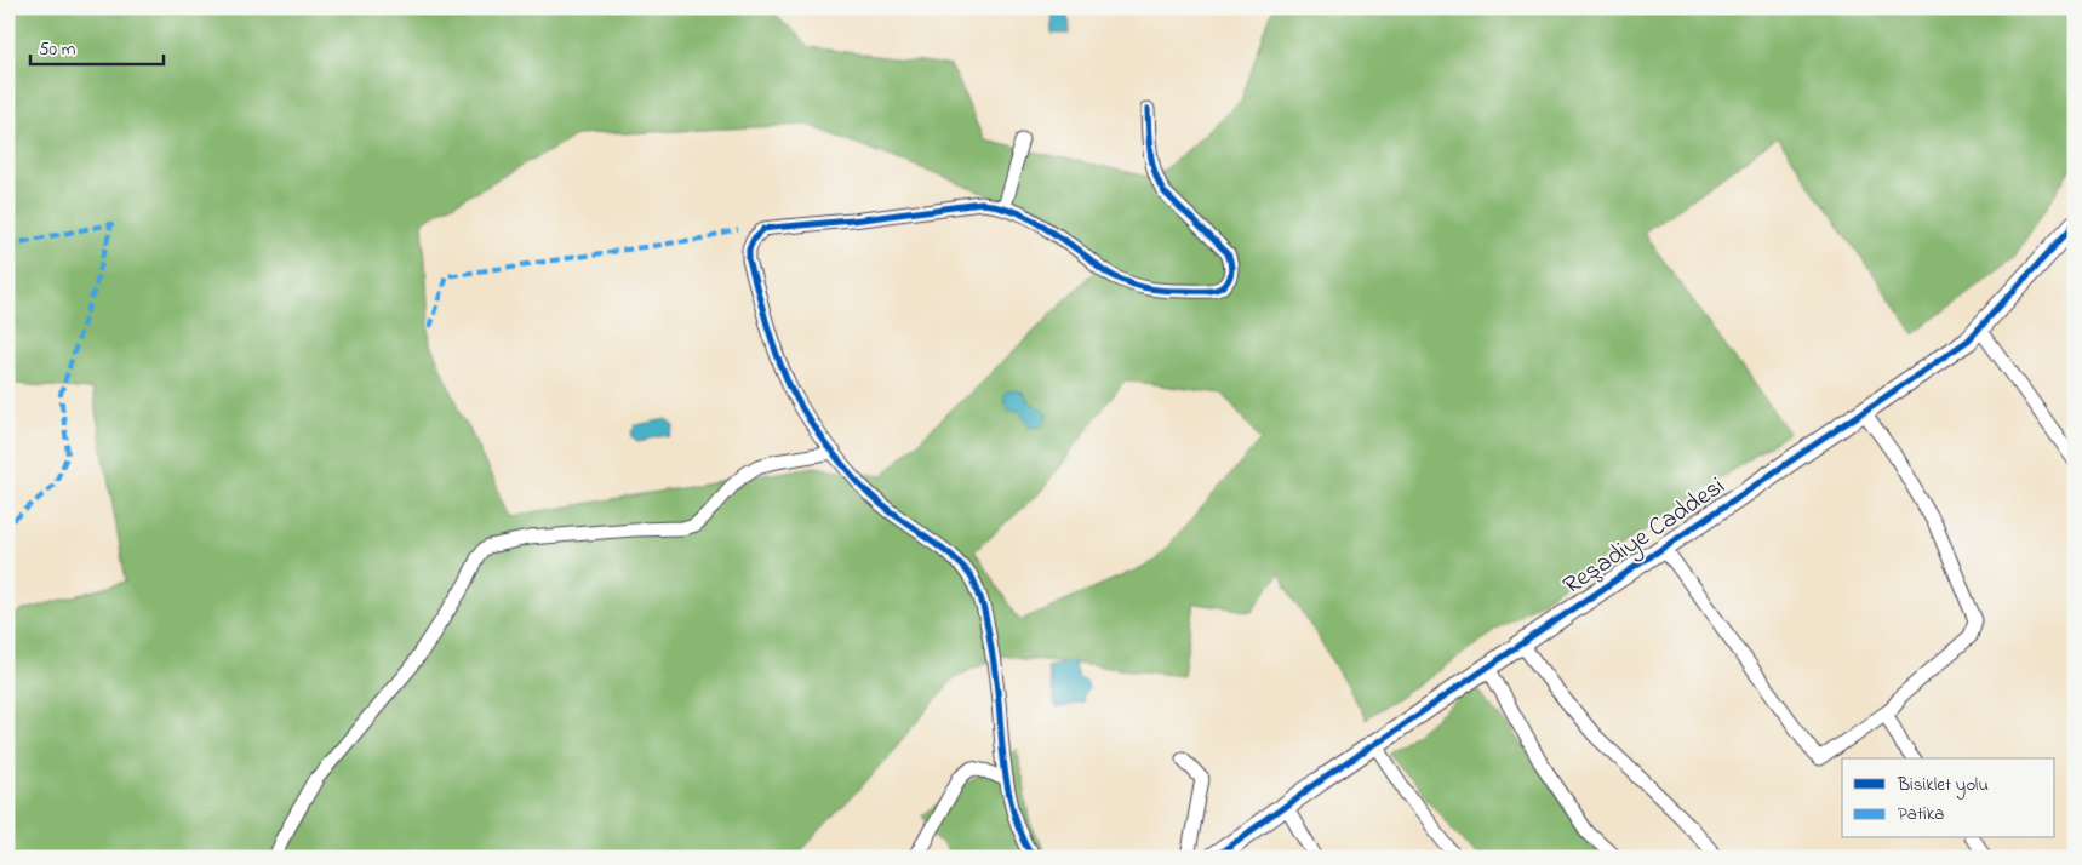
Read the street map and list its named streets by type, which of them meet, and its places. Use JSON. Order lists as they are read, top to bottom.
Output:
{
  "streets": {
    "street": ["Reşadiye Caddesi"]
  },
  "legend": ["Bisiklet yolu", "Patika"],
  "scale_bar": "50 m"
}
